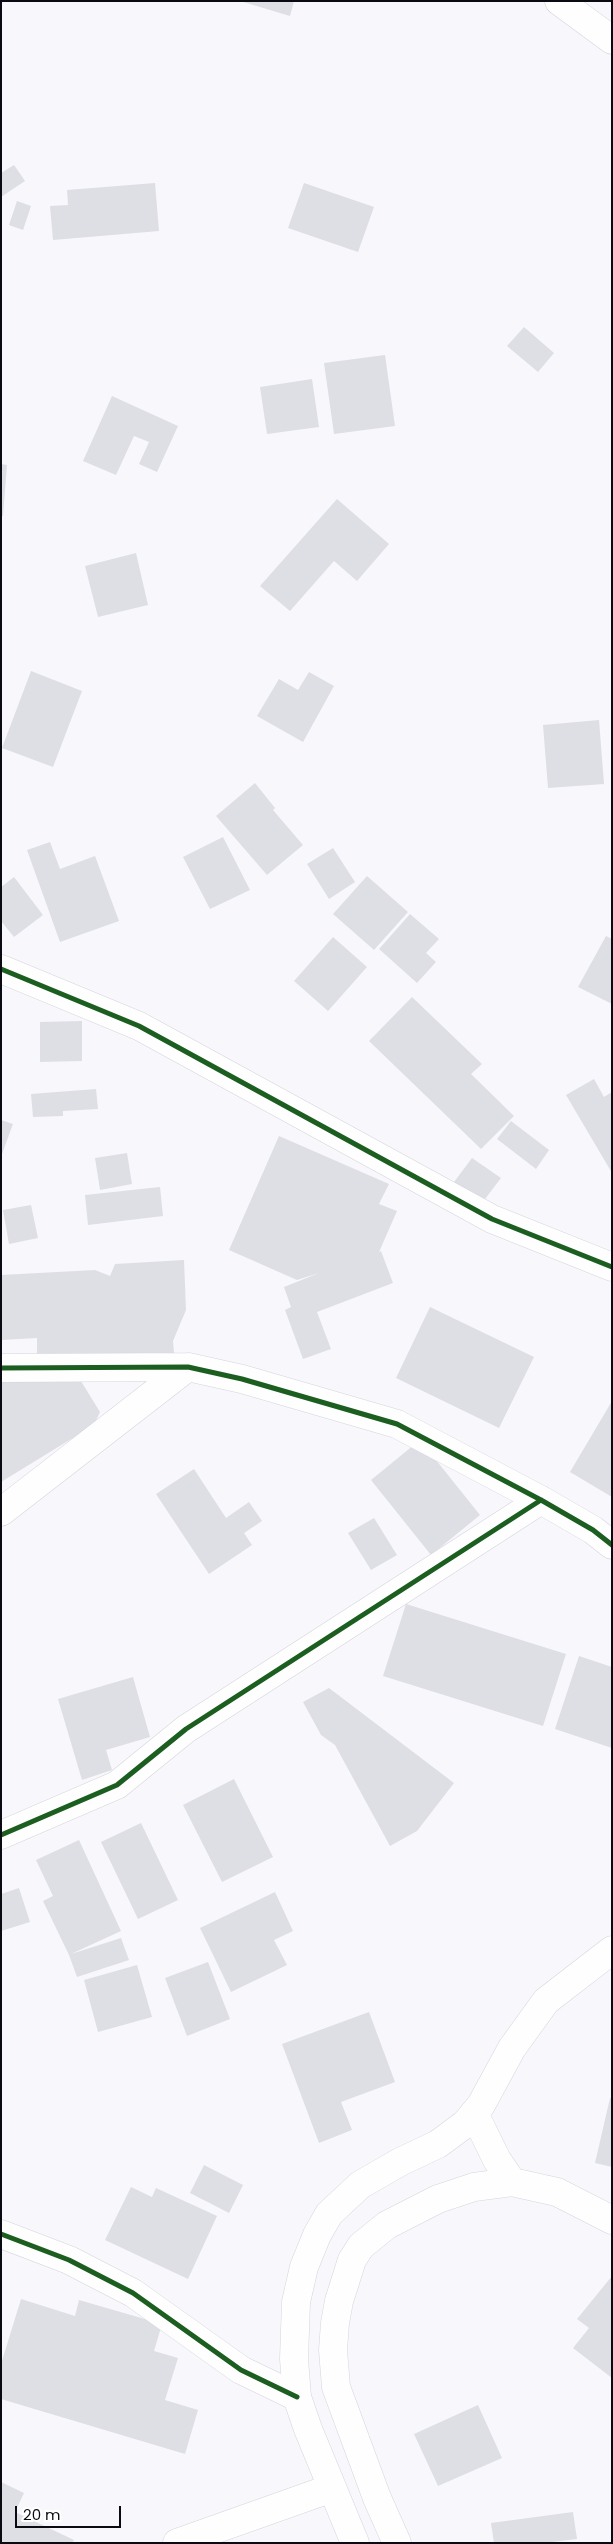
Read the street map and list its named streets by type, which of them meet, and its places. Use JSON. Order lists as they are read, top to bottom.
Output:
{
  "scale_bar": "20 m"
}
